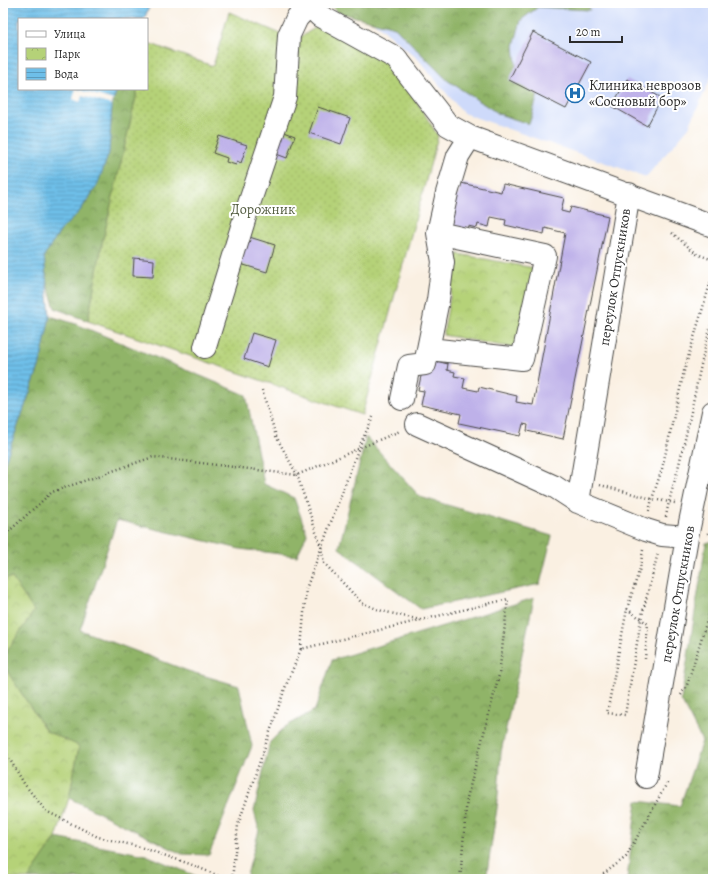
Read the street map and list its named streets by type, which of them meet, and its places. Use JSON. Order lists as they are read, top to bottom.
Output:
{
  "streets": {
    "street": ["переулок Отпускников"]
  },
  "parks": ["Дорожник"],
  "places": {
    "hospital": ["Клиника неврозов «Сосновый бор»"]
  },
  "legend": ["Улица", "Парк", "Вода"],
  "scale_bar": "20 m"
}
